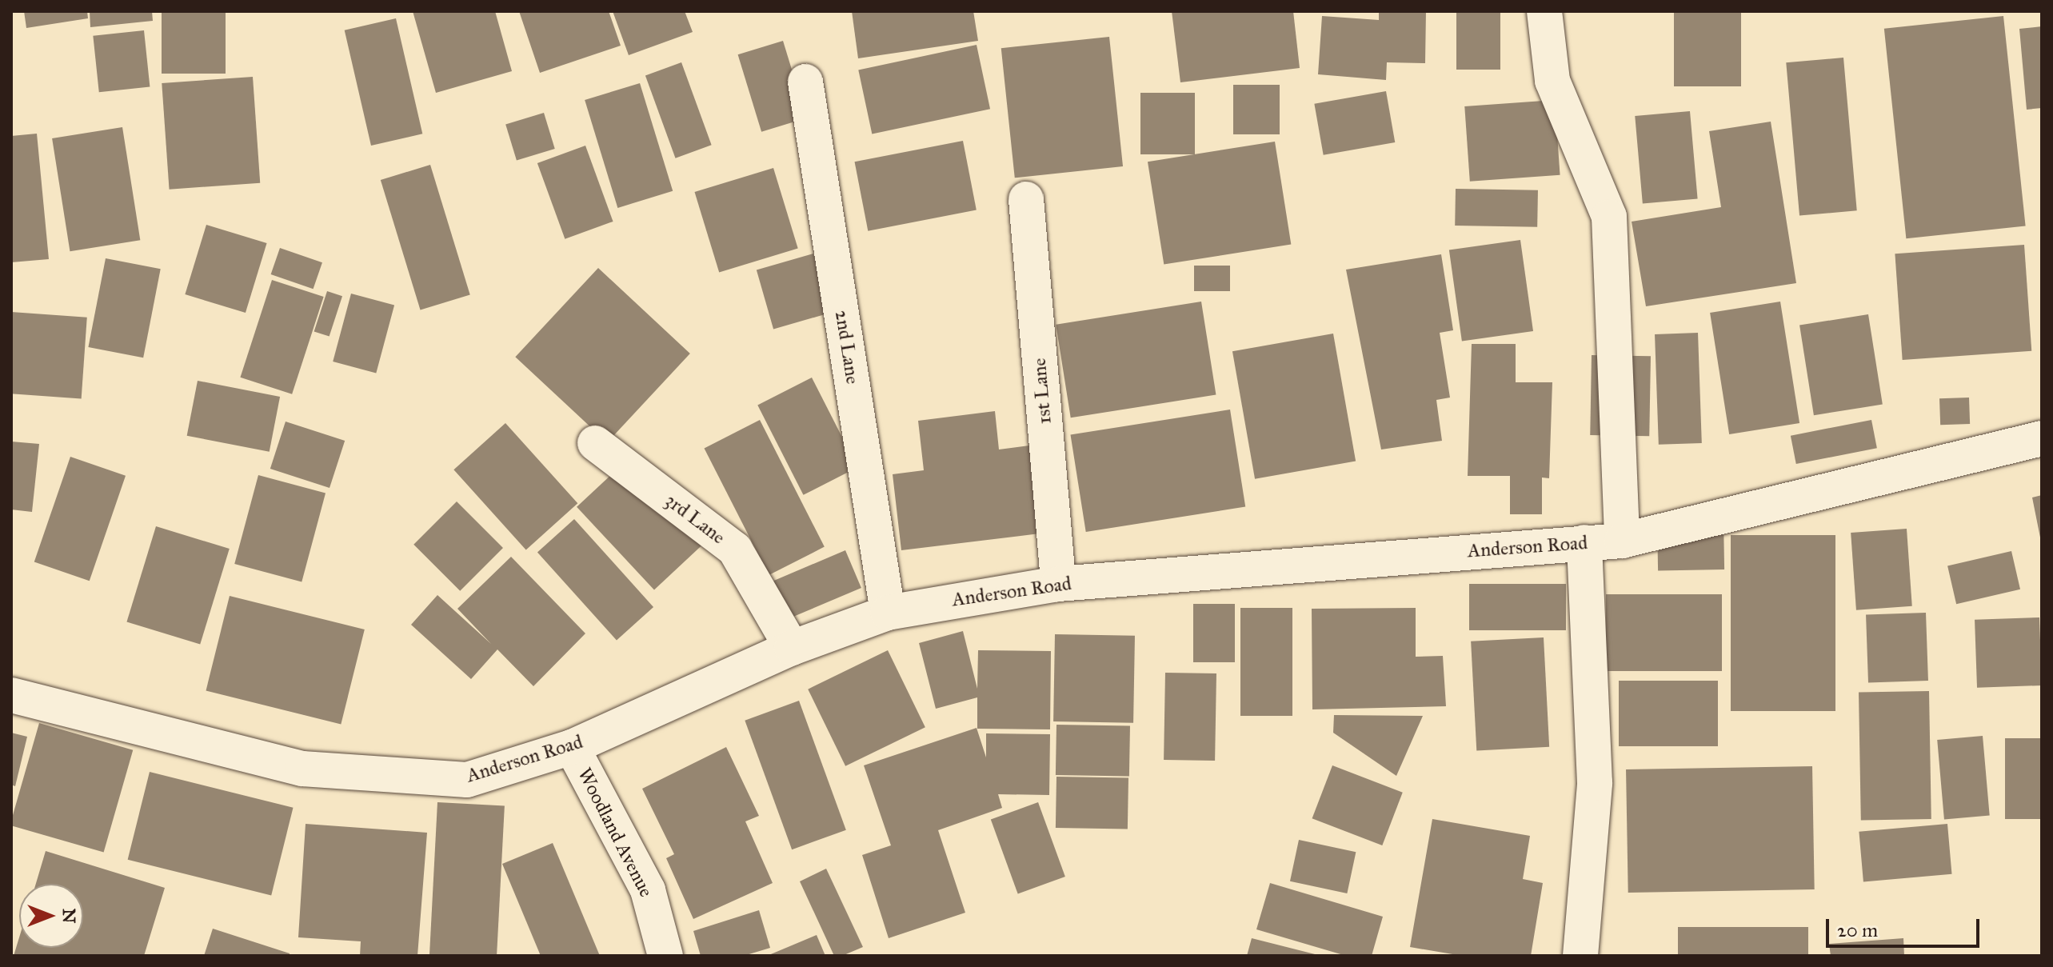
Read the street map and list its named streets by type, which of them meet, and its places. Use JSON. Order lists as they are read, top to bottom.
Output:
{
  "streets": {
    "street": [
      "2nd Lane",
      "1st Lane",
      "3rd Lane",
      "Anderson Road",
      "Woodland Avenue"
    ]
  },
  "crossings": [
    ["2nd Lane", "Anderson Road"],
    ["1st Lane", "Anderson Road"],
    ["3rd Lane", "Anderson Road"],
    ["Anderson Road", "Woodland Avenue"]
  ],
  "scale_bar": "20 m",
  "north": "right"
}
